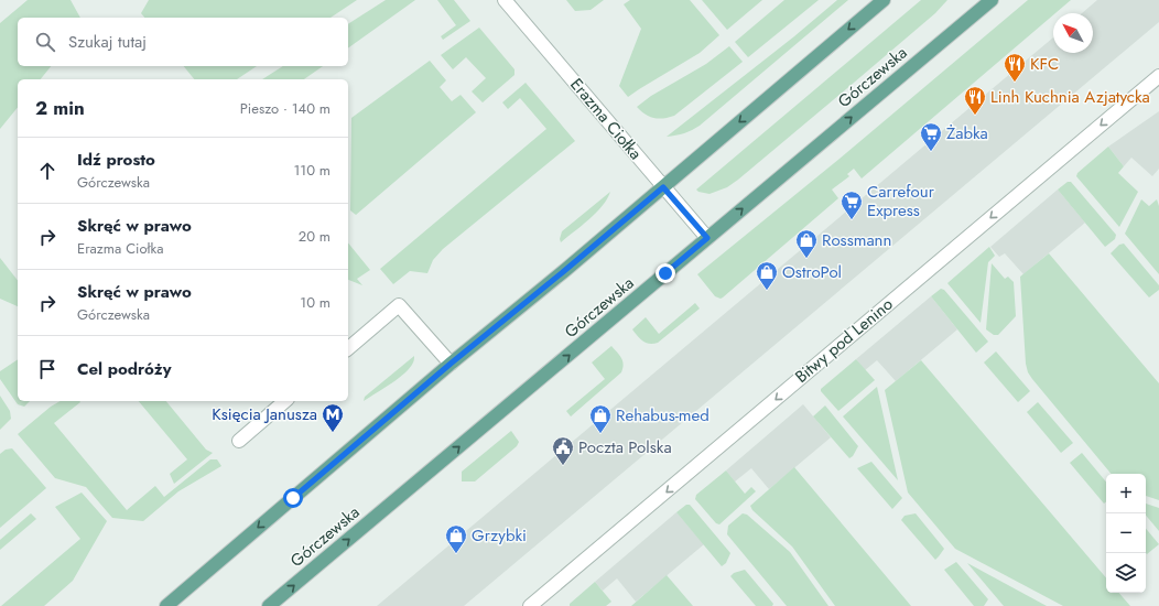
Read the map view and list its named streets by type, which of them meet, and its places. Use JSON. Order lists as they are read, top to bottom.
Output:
{
  "streets": {
    "main road": ["Górczewska"],
    "street": ["Erazma Ciołka", "Bitwy pod Lenino"]
  },
  "crossings": [
    ["Górczewska", "Erazma Ciołka"]
  ],
  "one_way": ["Bitwy pod Lenino"],
  "places": {
    "restaurant": ["KFC", "Linh Kuchnia Azjatycka"],
    "supermarket": ["Żabka", "Carrefour Express"],
    "shop": [
      "Rossmann",
      "OstroPol",
      "Rehabus-med",
      "Grzybki"
    ],
    "metro station": ["Księcia Janusza"],
    "public building": ["Poczta Polska"]
  },
  "north": "top left",
  "page": {
    "search": "Szukaj tutaj",
    "heading": ["2 min", "Pieszo · 140 m"],
    "list": [
      ["Idź prosto", "Górczewska", "110 m"],
      ["Skręć w prawo", "Erazma Ciołka", "20 m"],
      ["Skręć w prawo", "Górczewska", "10 m"],
      "Cel podróży"
    ],
    "map_buttons": ["+", "−"]
  }
}
